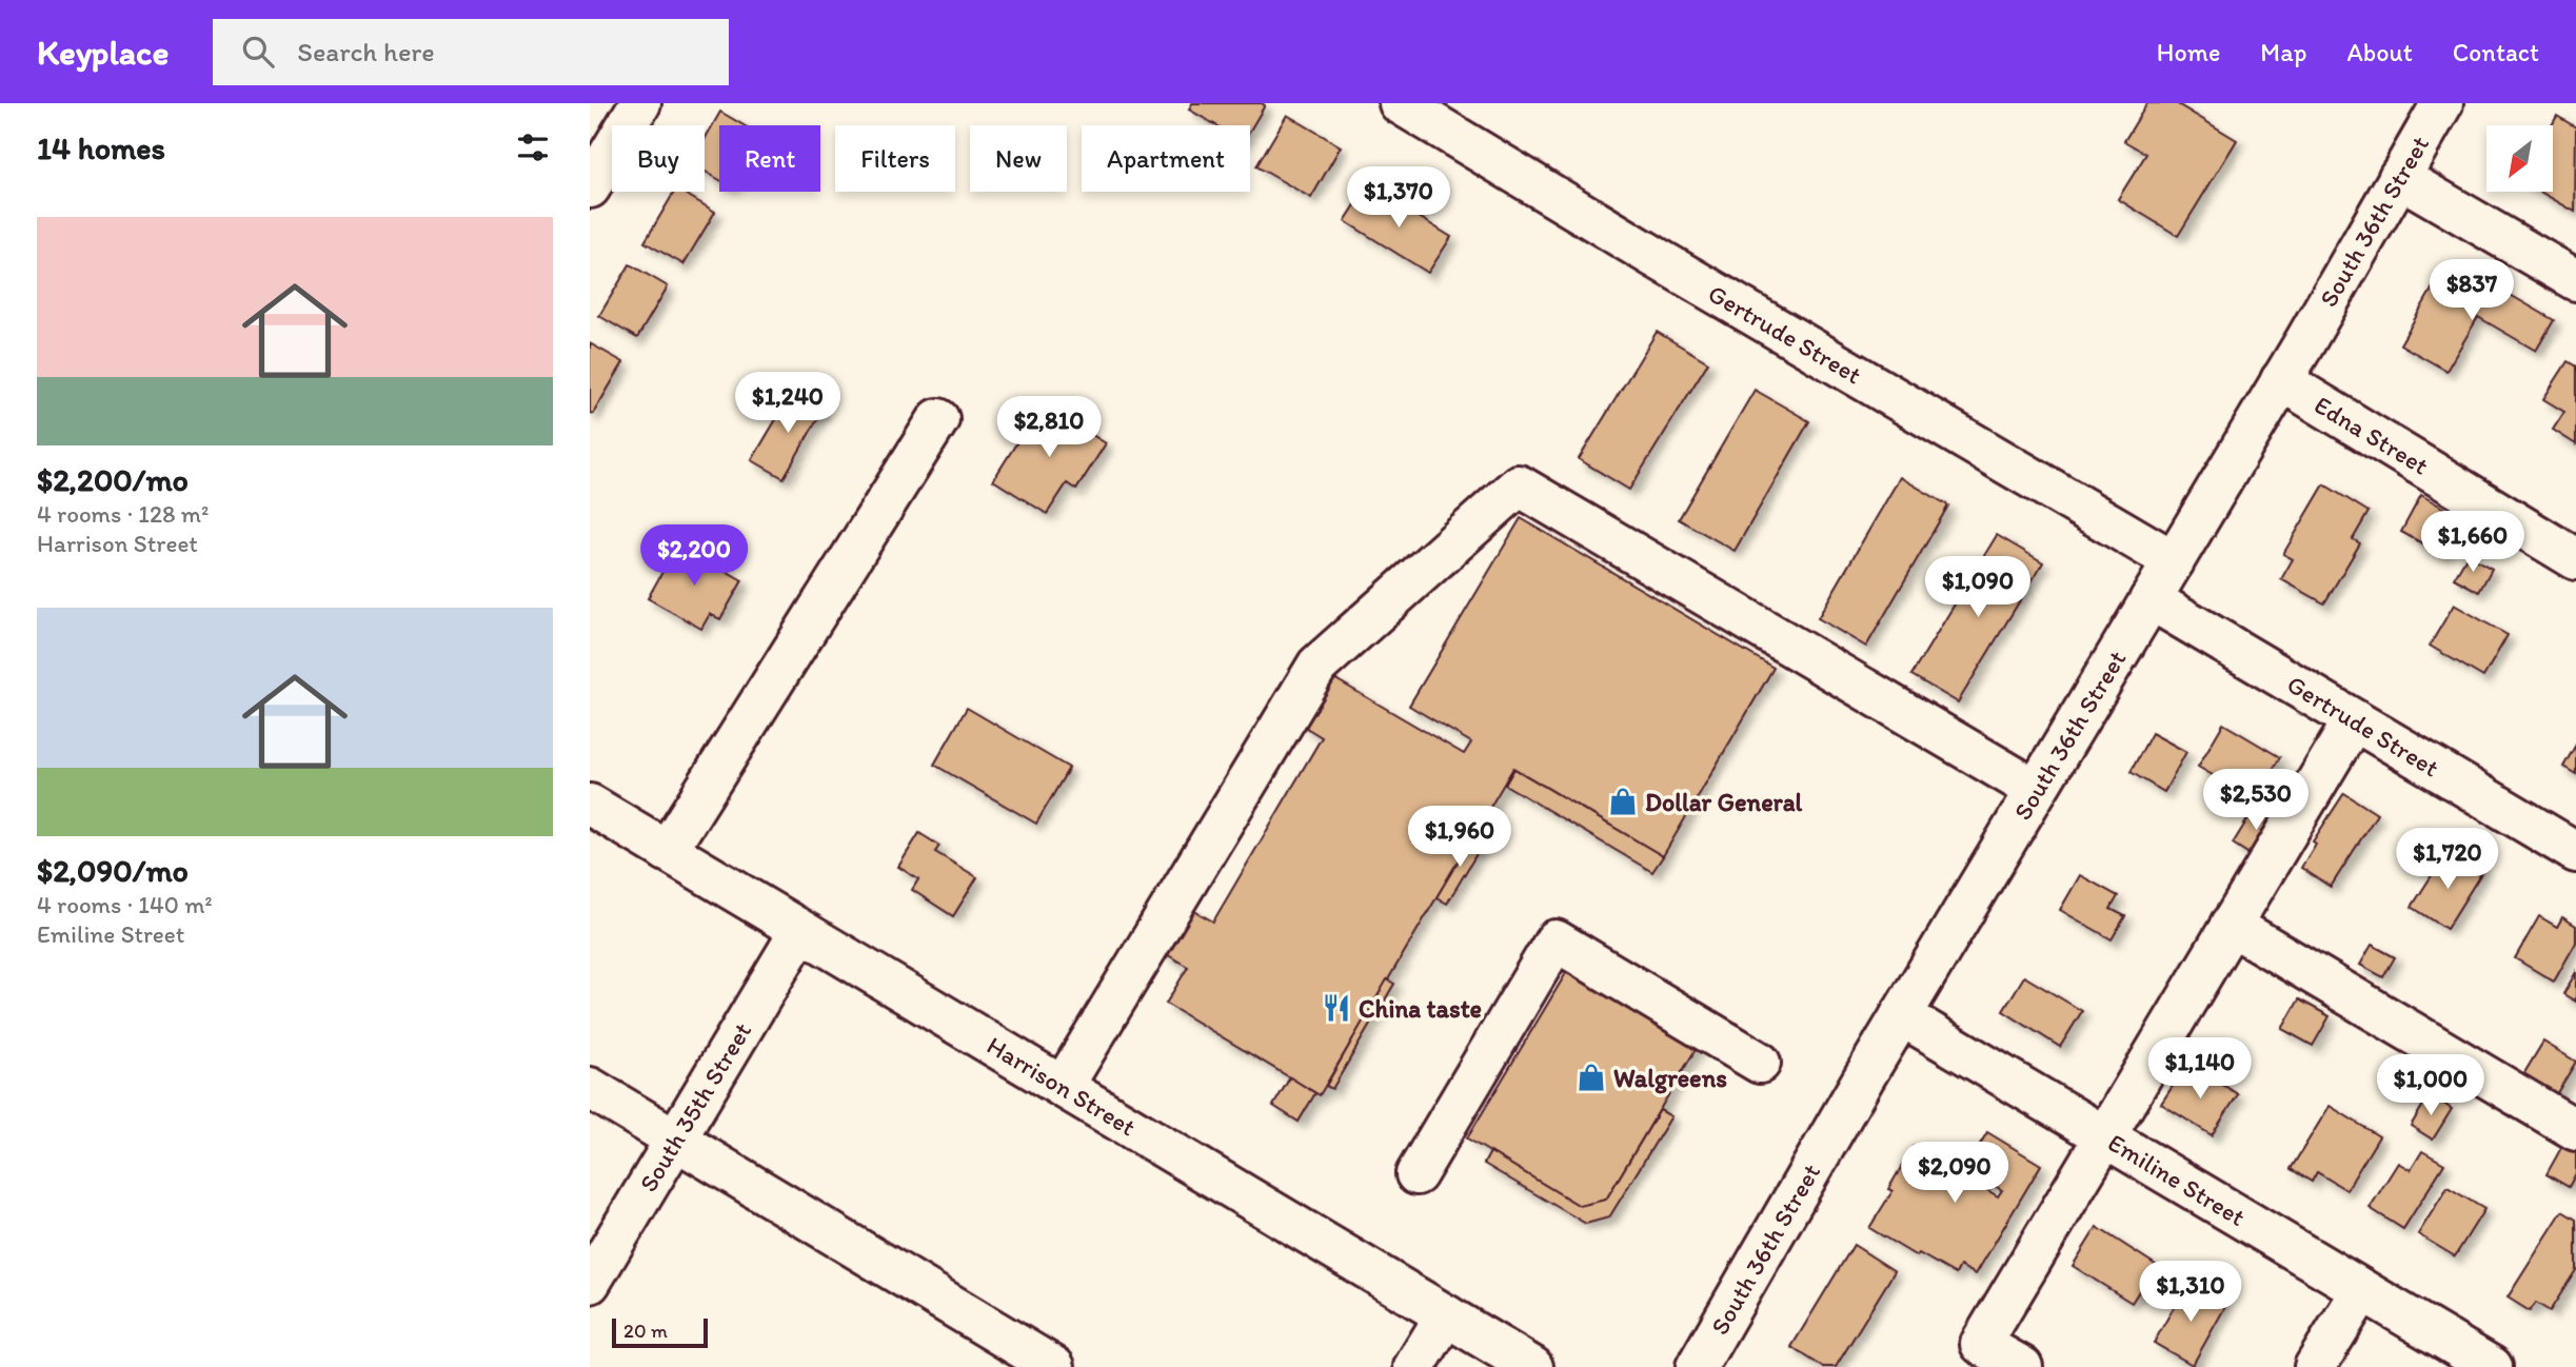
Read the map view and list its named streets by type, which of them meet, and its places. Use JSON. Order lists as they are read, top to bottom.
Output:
{
  "streets": {
    "street": [
      "South 36th Street",
      "Gertrude Street",
      "Edna Street",
      "Harrison Street",
      "South 35th Street",
      "Emiline Street"
    ]
  },
  "crossings": [
    ["South 36th Street", "Gertrude Street"],
    ["South 36th Street", "Edna Street"],
    ["South 36th Street", "Emiline Street"],
    ["Harrison Street", "South 35th Street"]
  ],
  "places": {
    "shop": ["Dollar General", "Walgreens"],
    "restaurant": ["China taste"]
  },
  "scale_bar": "20 m",
  "north": "bottom left",
  "page": {
    "header": "Keyplace",
    "search": "Search here",
    "nav": [
      "Home",
      "Map",
      "About",
      "Contact"
    ],
    "heading": "14 homes",
    "chip": [
      "Buy",
      "Rent",
      "Filters",
      "New",
      "Apartment"
    ],
    "price": [
      "$1,370",
      "$837",
      "$1,240",
      "$2,810",
      "$1,660",
      "$2,200",
      "$1,090",
      "$2,530",
      "$1,960",
      "$1,720",
      "$1,140",
      "$1,000",
      "$2,090",
      "$1,310"
    ],
    "list": [
      {
        "name": "$2,200/mo",
        "note": "4 rooms · 128 m² · Harrison Street"
      },
      {
        "name": "$2,090/mo",
        "note": "4 rooms · 140 m² · Emiline Street"
      }
    ],
    "scale": "20 m"
  }
}
